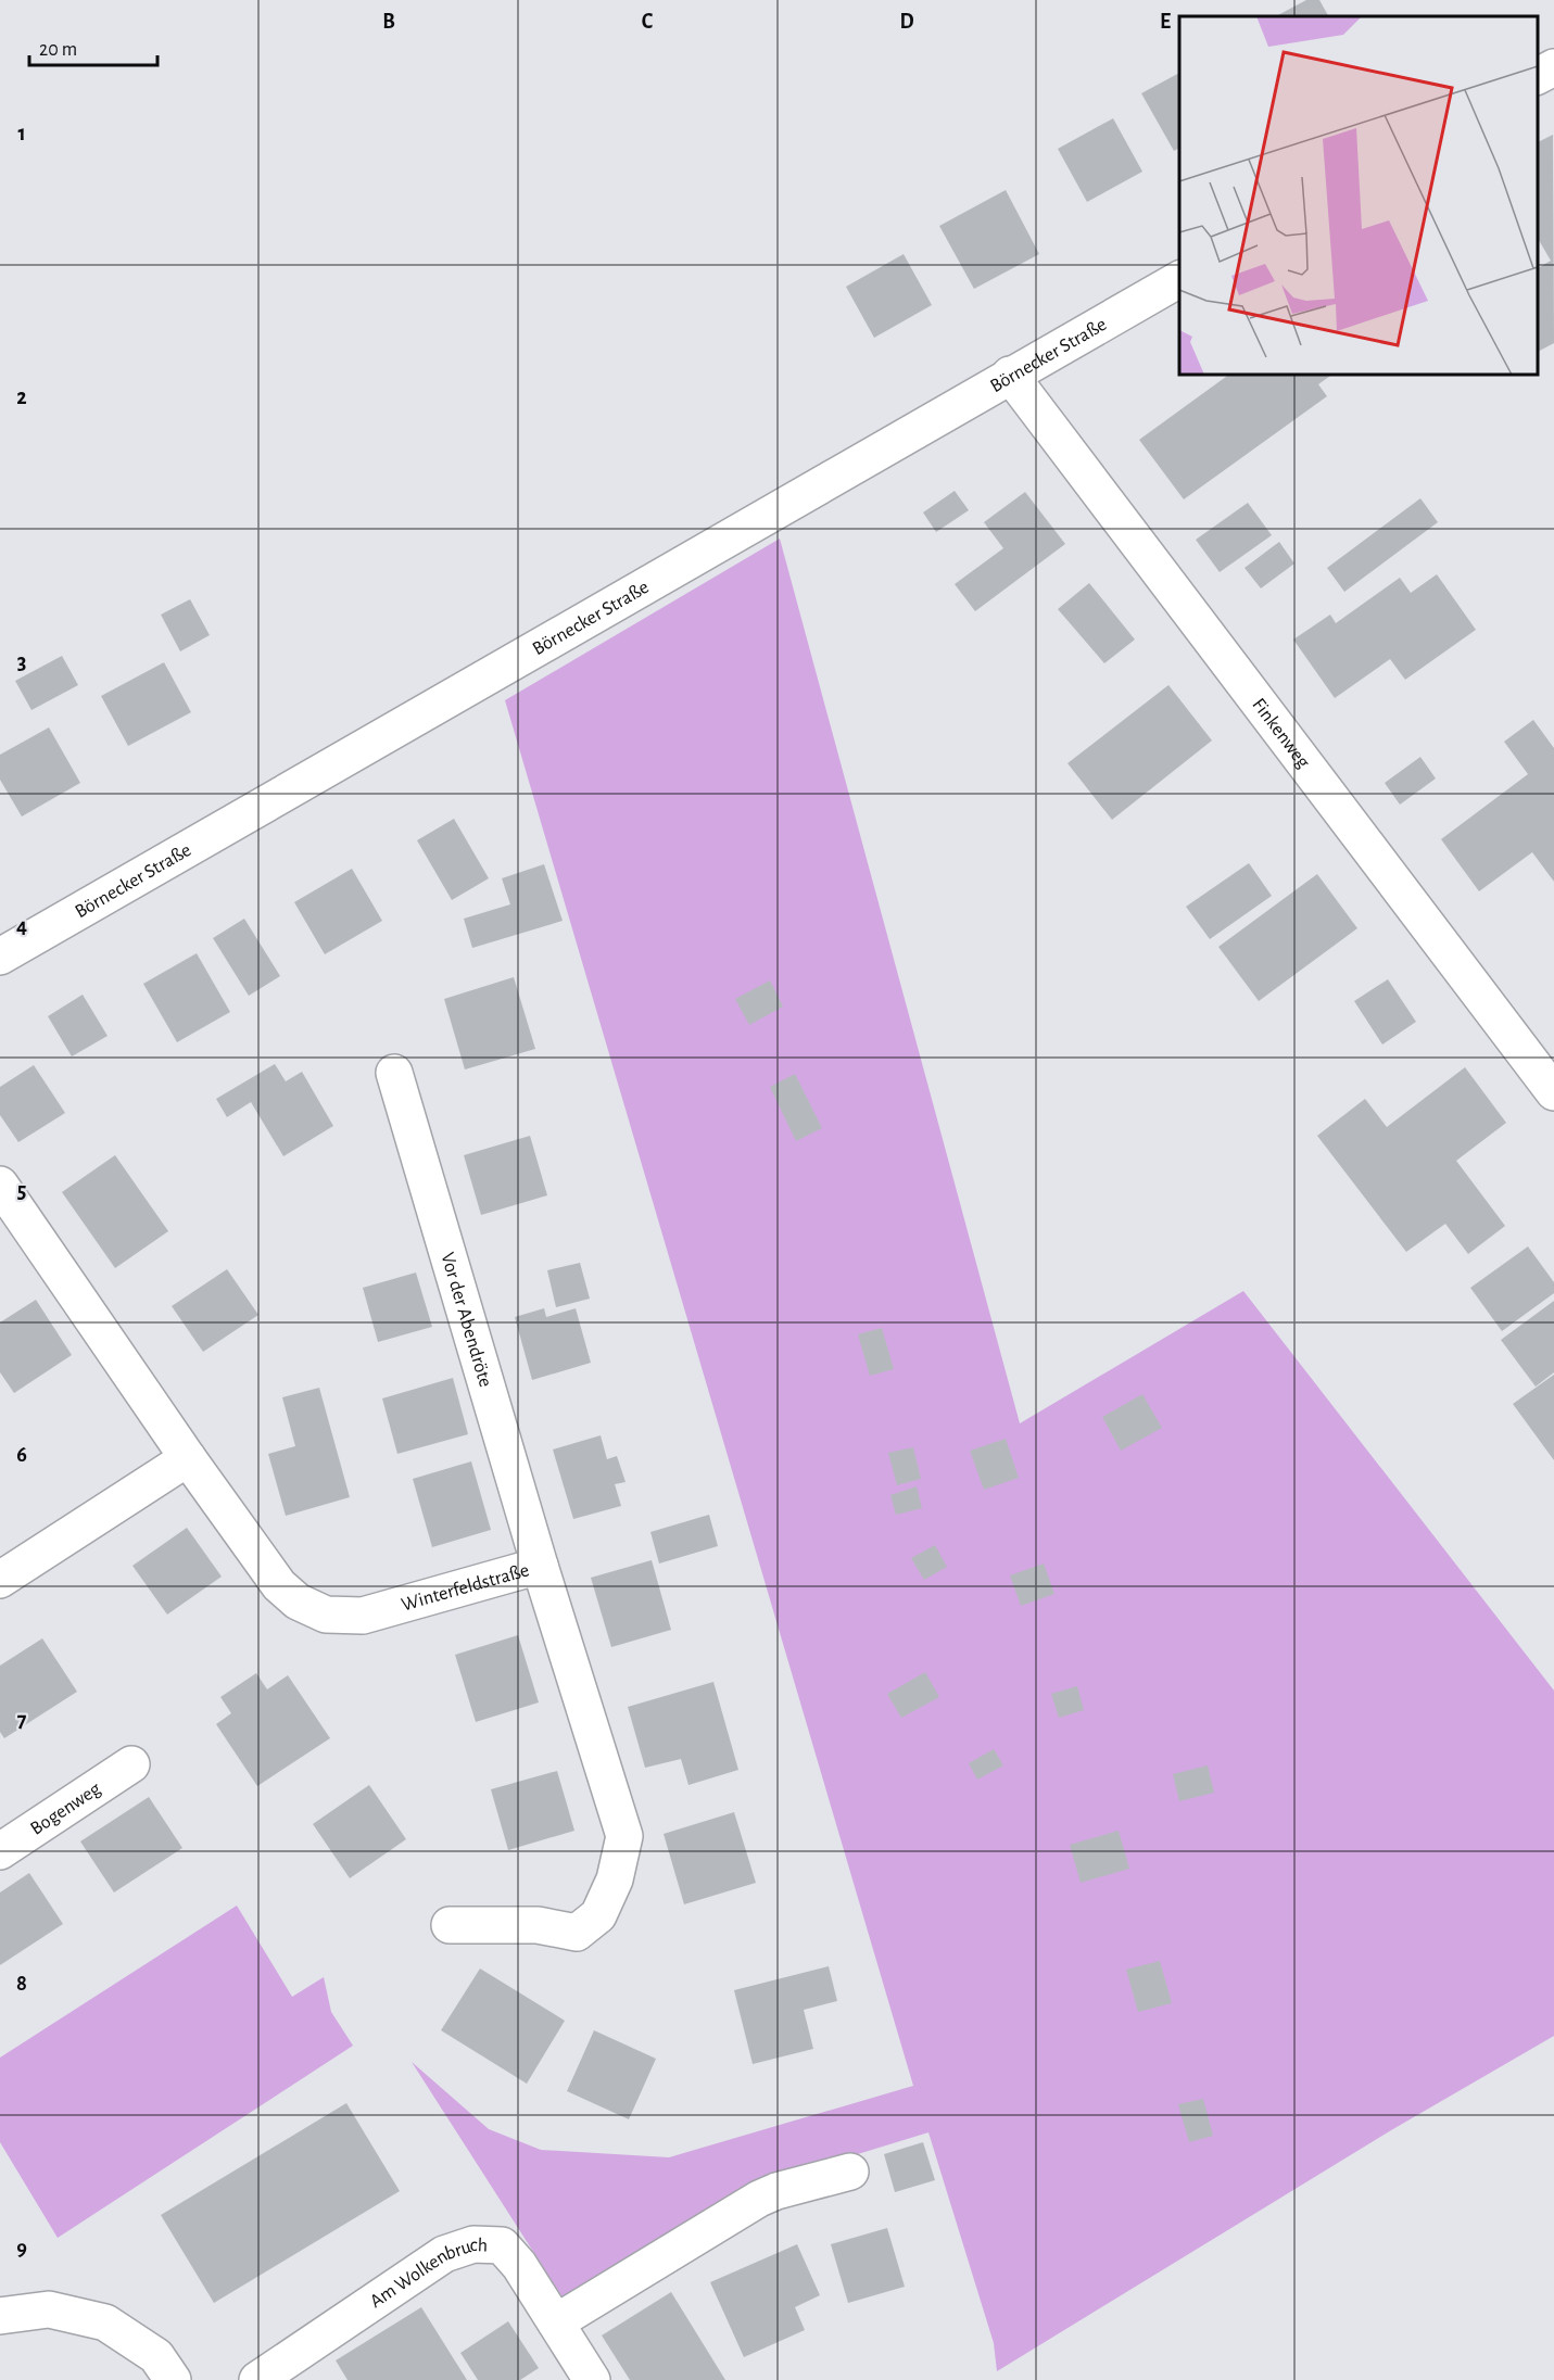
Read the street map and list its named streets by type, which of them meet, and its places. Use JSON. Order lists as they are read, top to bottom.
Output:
{
  "streets": {
    "street": [
      "Börnecker Straße",
      "Finkenweg",
      "Vor der Abendröte",
      "Winterfeldstraße",
      "Bogenweg",
      "Am Wolkenbruch"
    ]
  },
  "crossings": [
    ["Börnecker Straße", "Finkenweg"],
    ["Vor der Abendröte", "Winterfeldstraße"]
  ],
  "scale_bar": "20 m",
  "grid": {
    "columns": [
      "B",
      "C",
      "D",
      "E"
    ],
    "rows": [
      "1",
      "2",
      "3",
      "4",
      "5",
      "6",
      "7",
      "8",
      "9"
    ]
  }
}
